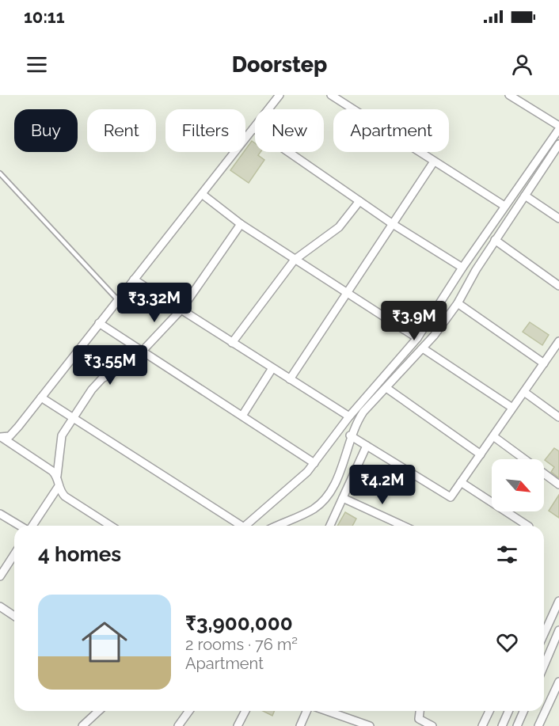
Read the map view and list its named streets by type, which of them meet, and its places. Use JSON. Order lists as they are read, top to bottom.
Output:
{
  "north": "bottom right",
  "page": {
    "status": "10:11",
    "header": "Doorstep",
    "chip": [
      "Buy",
      "Rent",
      "Filters",
      "New",
      "Apartment"
    ],
    "price": [
      "₹3.32M",
      "₹3.9M",
      "₹3.55M",
      "₹4.2M"
    ],
    "heading": "4 homes",
    "list": [
      {
        "name": "₹3,900,000",
        "note": "2 rooms · 76 m² · Apartment"
      }
    ]
  }
}
